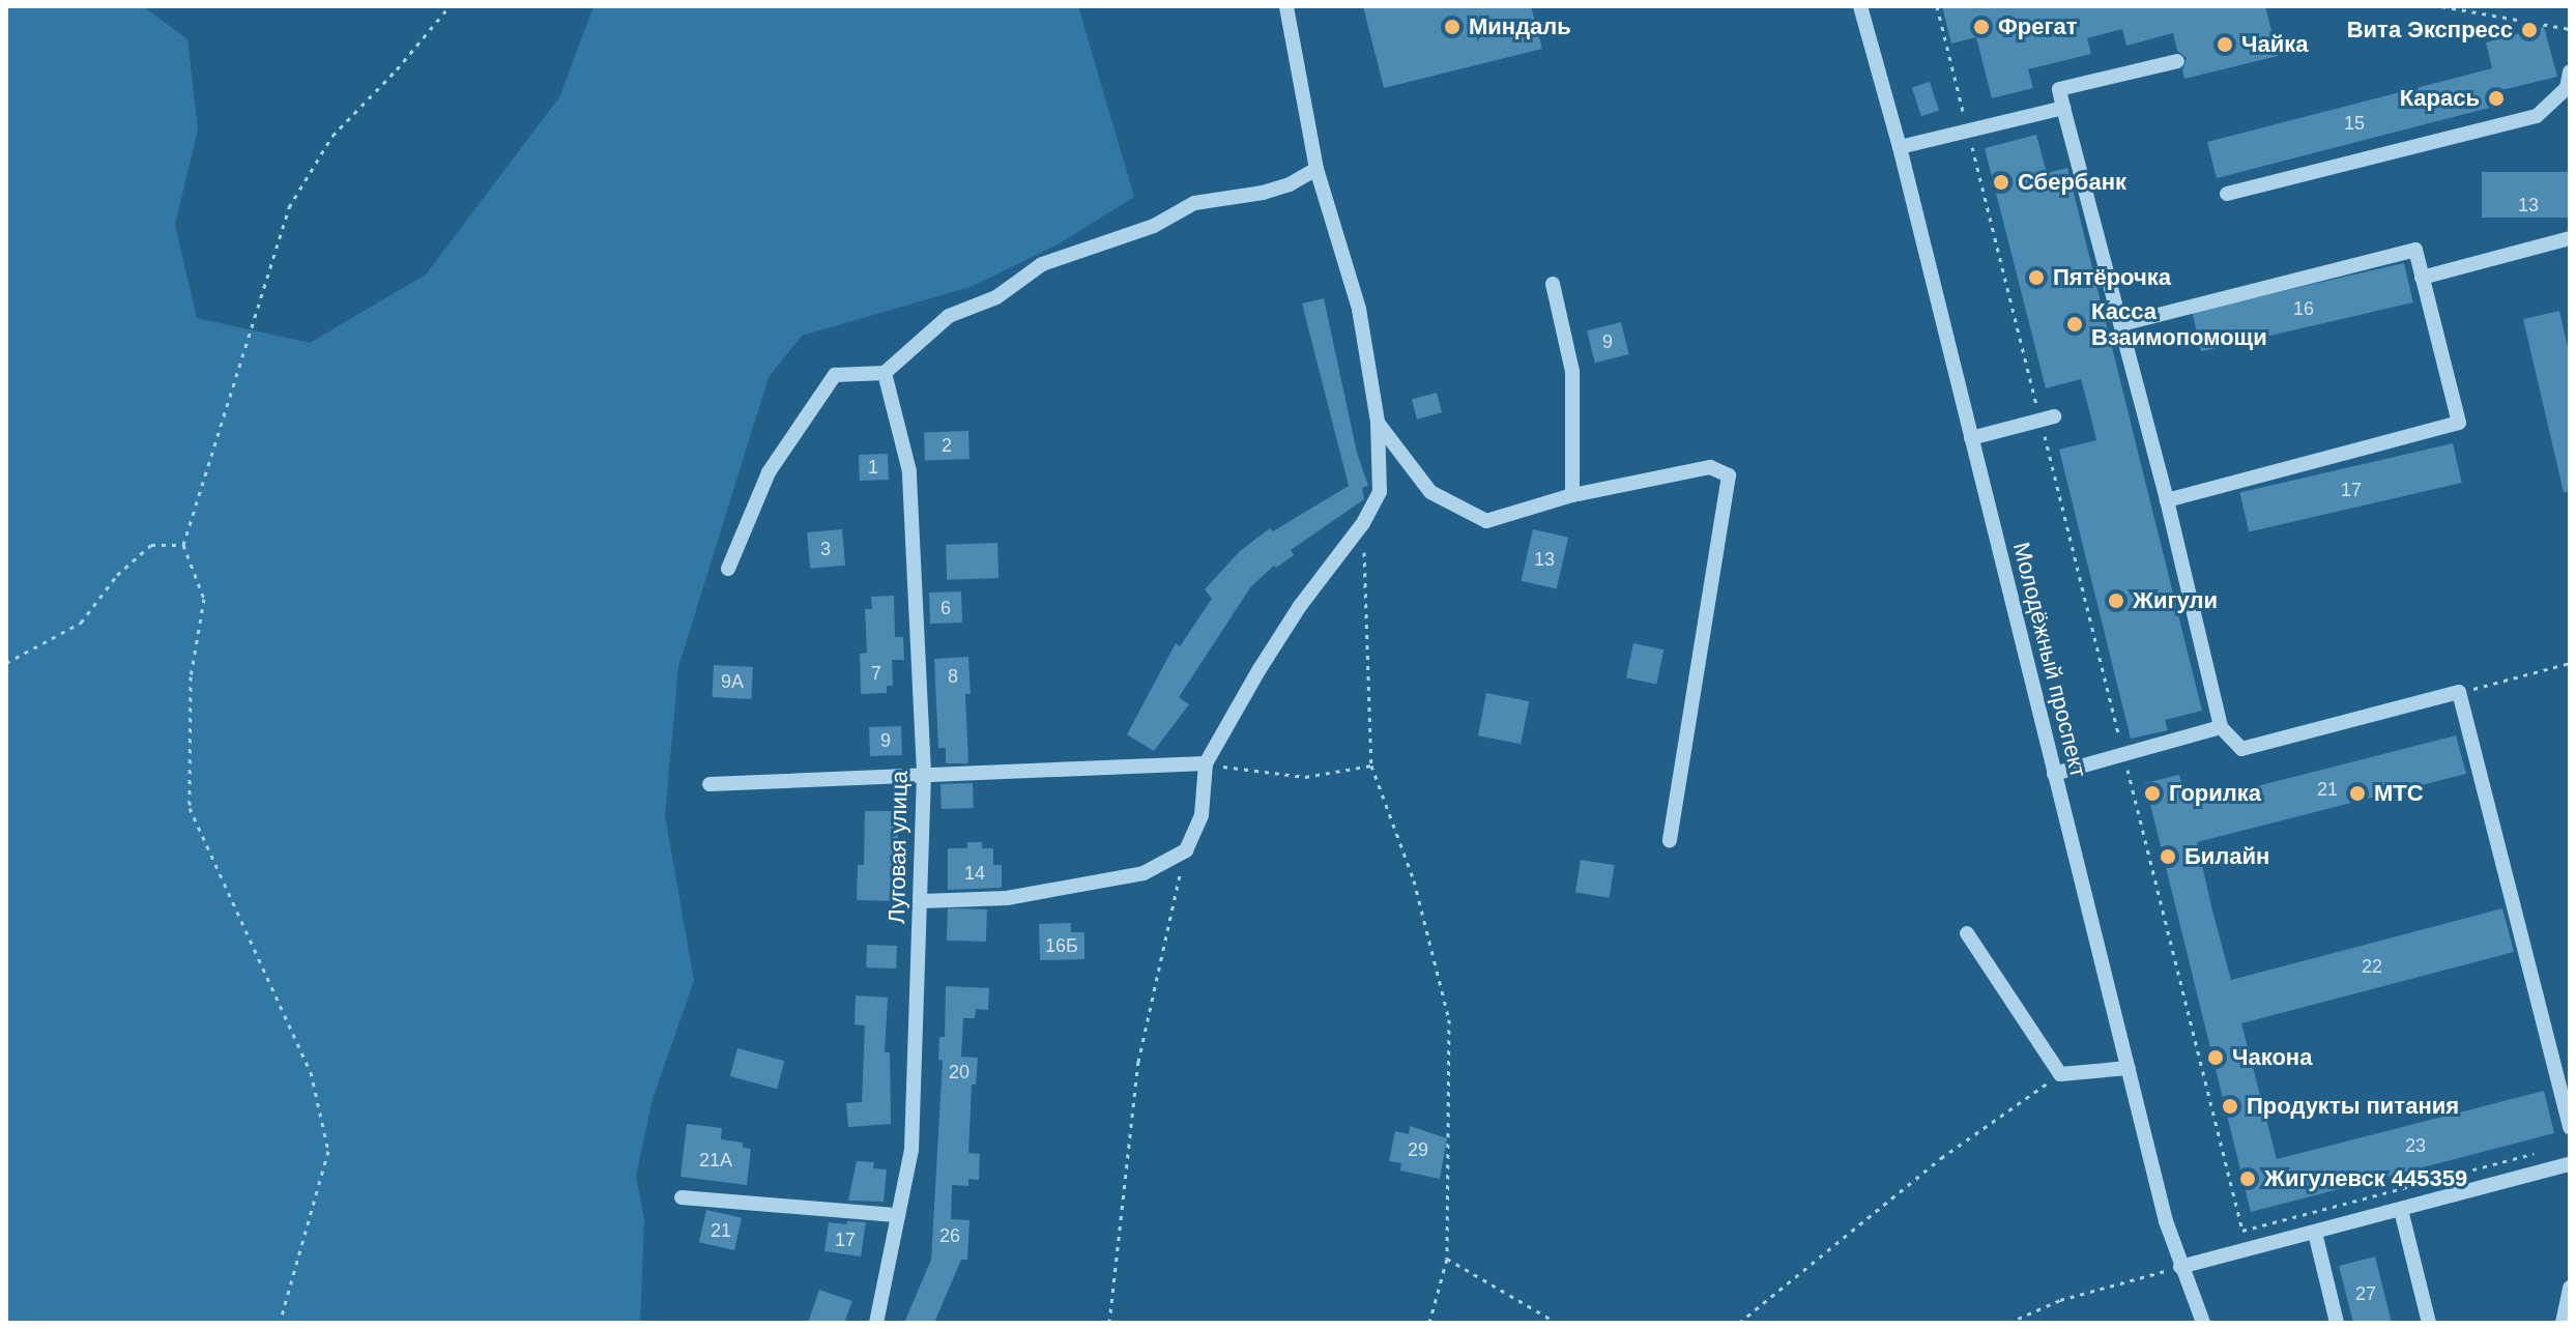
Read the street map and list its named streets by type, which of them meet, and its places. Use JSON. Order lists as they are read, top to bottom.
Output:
{
  "streets": {
    "street": ["Молодёжный проспект", "Луговая улица"]
  },
  "places": [
    "Миндаль",
    "Фрегат",
    "Вита Экспресс",
    "Чайка",
    "Карась",
    "Сбербанк",
    "Пятёрочка",
    "Касса Взаимопомощи",
    "Жигули",
    "Горилка",
    "МТС",
    "Билайн",
    "Чакона",
    "Продукты питания",
    "Жигулевск 445359"
  ],
  "house_numbers": [
    "15",
    "13",
    "16",
    "9",
    "2",
    "1",
    "17",
    "3",
    "13",
    "6",
    "7",
    "8",
    "9А",
    "9",
    "21",
    "14",
    "16Б",
    "22",
    "20",
    "23",
    "29",
    "21А",
    "21",
    "26",
    "17",
    "27"
  ]
}
